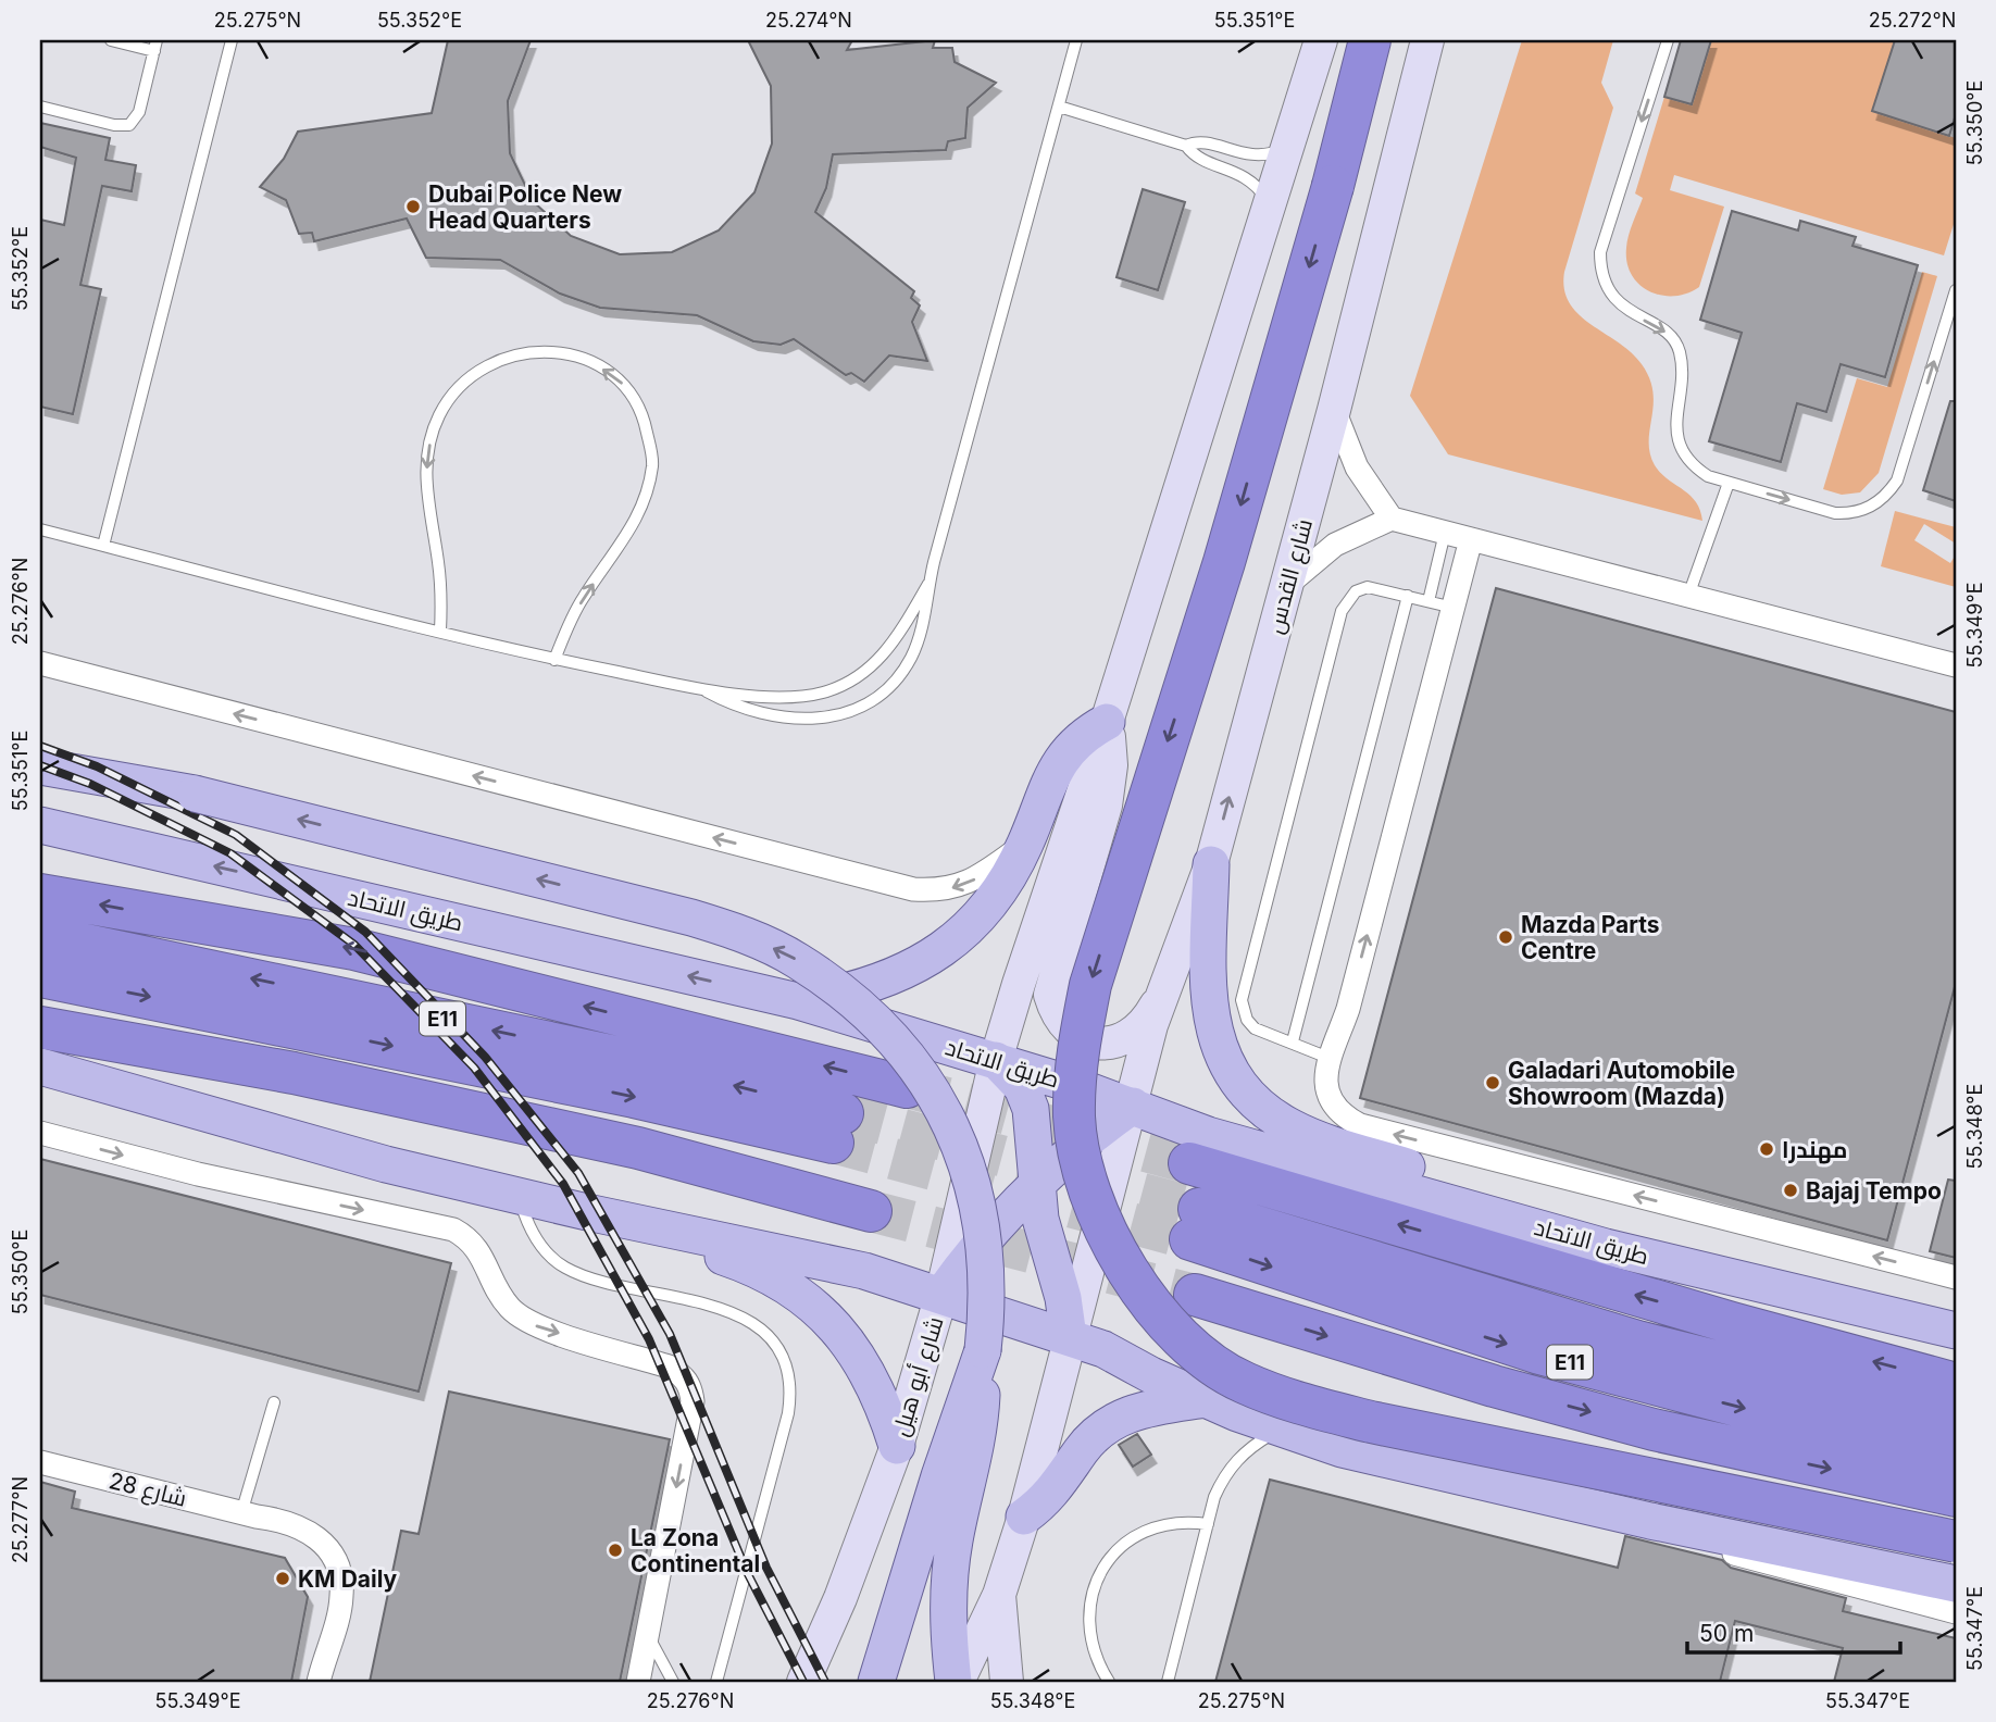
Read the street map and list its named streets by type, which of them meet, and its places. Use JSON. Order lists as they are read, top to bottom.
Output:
{
  "streets": {
    "highway": ["E11"],
    "main road": ["شارع القدس", "طريق الاتحاد", "شارع أبو هيل"],
    "street": ["شارع 28"]
  },
  "crossings": [
    ["شارع القدس", "طريق الاتحاد"],
    ["طريق الاتحاد", "شارع أبو هيل"]
  ],
  "places": [
    "Dubai Police New Head Quarters",
    "Mazda Parts Centre",
    "Galadari Automobile Showroom (Mazda)",
    "مهندرا",
    "Bajaj Tempo",
    "La Zona Continental",
    "KM Daily"
  ],
  "scale_bar": "50 m",
  "coordinates": [
    "25.275°N",
    "55.352°E",
    "25.274°N",
    "55.351°E",
    "25.272°N",
    "55.350°E",
    "25.276°N",
    "55.349°E",
    "55.348°E",
    "25.277°N",
    "55.347°E"
  ]
}
